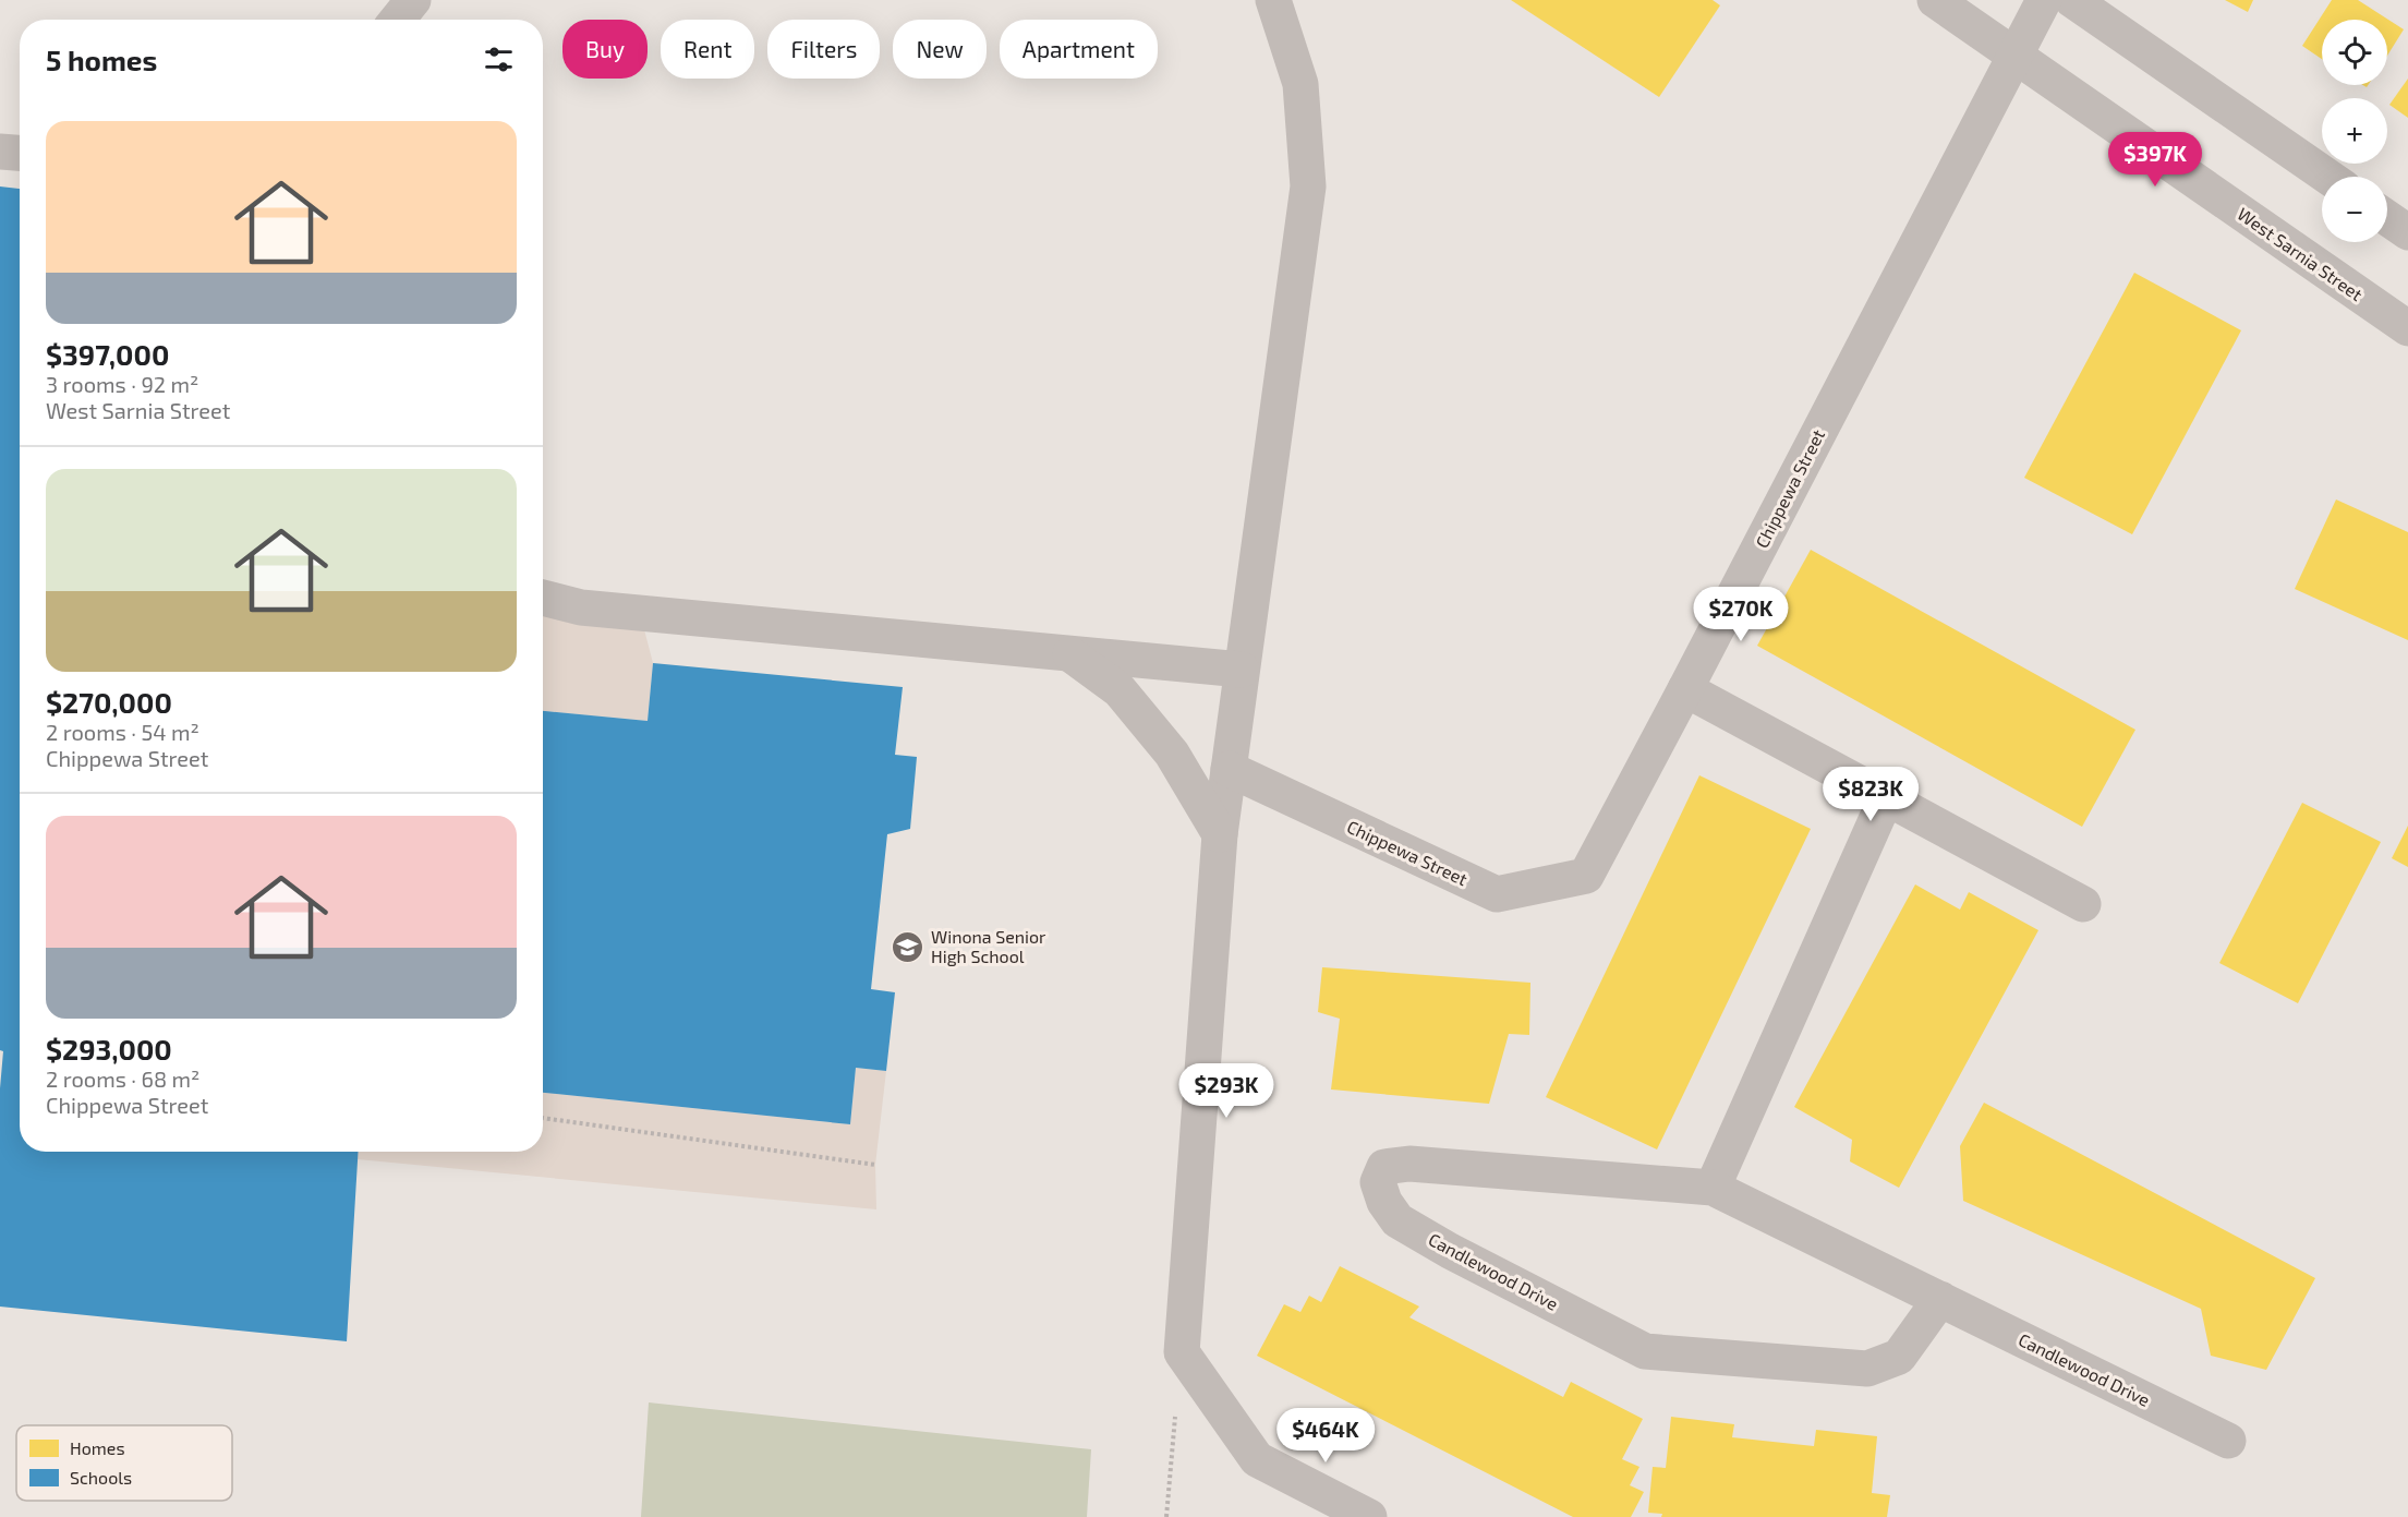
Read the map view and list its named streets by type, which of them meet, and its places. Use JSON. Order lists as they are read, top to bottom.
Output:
{
  "streets": {
    "street": ["West Sarnia Street", "Chippewa Street", "Candlewood Drive"]
  },
  "crossings": [
    ["West Sarnia Street", "Chippewa Street"]
  ],
  "places": {
    "school or university": ["Winona Senior High School"]
  },
  "legend": ["Homes", "Schools"],
  "page": {
    "map_buttons": ["+", "−"],
    "chip": [
      "Buy",
      "Rent",
      "Filters",
      "New",
      "Apartment"
    ],
    "heading": "5 homes",
    "list": [
      {
        "name": "$397,000",
        "note": "3 rooms · 92 m² · West Sarnia Street"
      },
      {
        "name": "$270,000",
        "note": "2 rooms · 54 m² · Chippewa Street"
      },
      {
        "name": "$293,000",
        "note": "2 rooms · 68 m² · Chippewa Street"
      }
    ],
    "price": [
      "$397K",
      "$270K",
      "$823K",
      "$293K",
      "$464K"
    ]
  }
}
